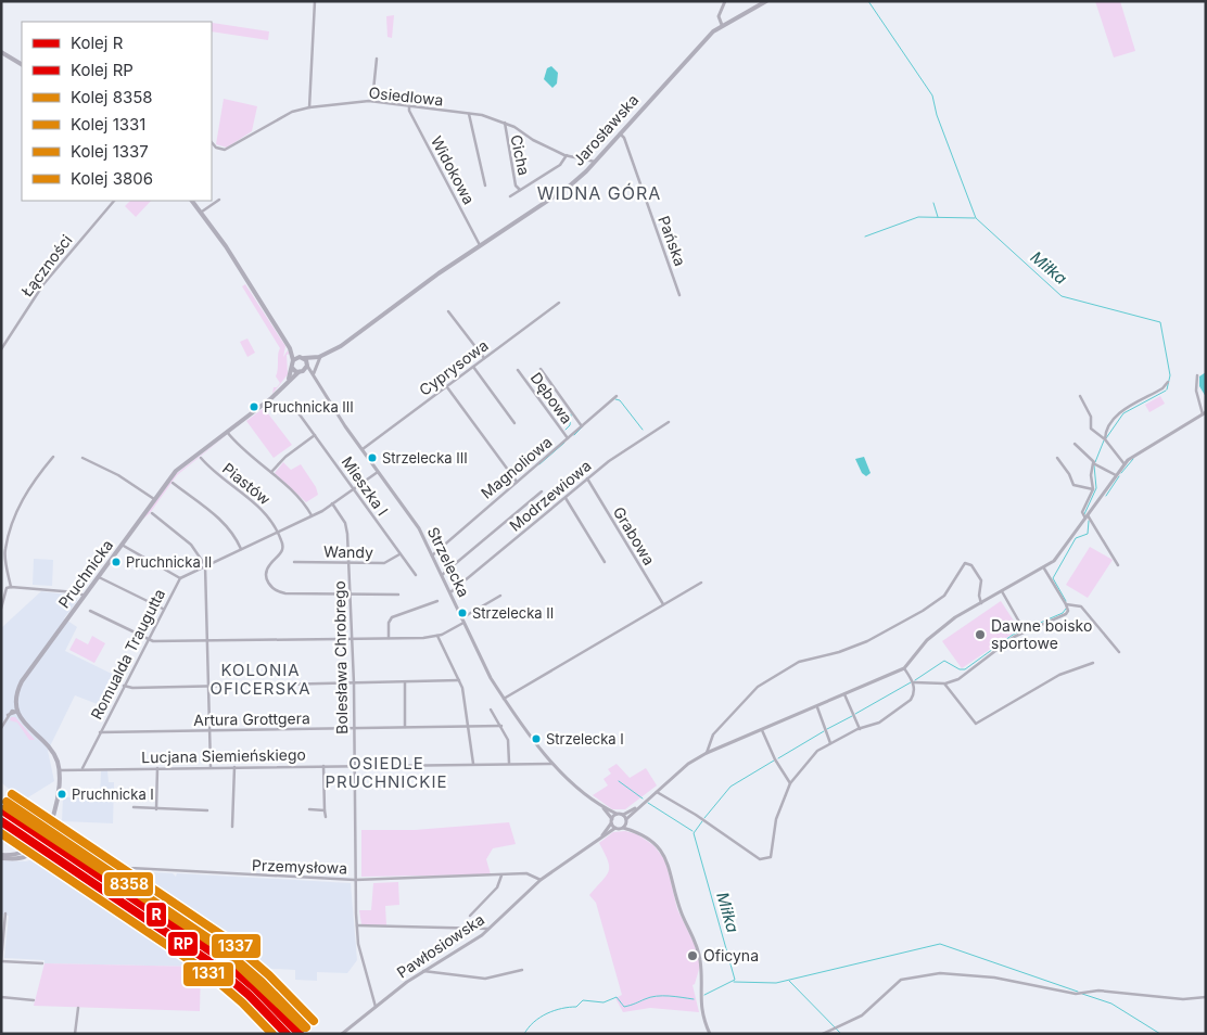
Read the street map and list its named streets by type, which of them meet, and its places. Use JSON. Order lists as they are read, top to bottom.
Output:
{
  "streets": {
    "main road": ["Jarosławska", "Pruchnicka"],
    "street": [
      "Osiedlowa",
      "Cicha",
      "Widokowa",
      "Pańska",
      "Łączności",
      "Cyprysowa",
      "Dębowa",
      "Magnoliowa",
      "Piastów",
      "Mieszka I",
      "Modrzewiowa",
      "Grabowa",
      "Wandy",
      "Strzelecka",
      "Romualda Traugutta",
      "Bolesława Chrobrego",
      "Artura Grottgera",
      "Lucjana Siemieńskiego",
      "Przemysłowa",
      "Pawłosiowska"
    ]
  },
  "crossings": [
    ["Osiedlowa", "Jarosławska"],
    ["Osiedlowa", "Cicha"],
    ["Osiedlowa", "Widokowa"],
    ["Jarosławska", "Widokowa"],
    ["Jarosławska", "Pańska"],
    ["Jarosławska", "Strzelecka"],
    ["Jarosławska", "Pruchnicka"],
    ["Cyprysowa", "Strzelecka"],
    ["Dębowa", "Magnoliowa"],
    ["Magnoliowa", "Strzelecka"],
    ["Piastów", "Romualda Traugutta"],
    ["Mieszka I", "Wandy"],
    ["Mieszka I", "Romualda Traugutta"],
    ["Modrzewiowa", "Grabowa"],
    ["Modrzewiowa", "Strzelecka"],
    ["Wandy", "Bolesława Chrobrego"],
    ["Strzelecka", "Pruchnicka"],
    ["Strzelecka", "Romualda Traugutta"],
    ["Strzelecka", "Lucjana Siemieńskiego"],
    ["Strzelecka", "Pawłosiowska"],
    ["Romualda Traugutta", "Bolesława Chrobrego"],
    ["Romualda Traugutta", "Artura Grottgera"],
    ["Romualda Traugutta", "Lucjana Siemieńskiego"],
    ["Bolesława Chrobrego", "Artura Grottgera"],
    ["Bolesława Chrobrego", "Lucjana Siemieńskiego"],
    ["Bolesława Chrobrego", "Przemysłowa"],
    ["Bolesława Chrobrego", "Pawłosiowska"],
    ["Przemysłowa", "Pawłosiowska"]
  ],
  "districts": ["WIDNA GÓRA", "KOLONIA OFICERSKA", "OSIEDLE PRUCHNICKIE"],
  "water": ["Miłka"],
  "places": [
    "Pruchnicka III",
    "Strzelecka III",
    "Pruchnicka II",
    "Strzelecka II",
    "Dawne boisko sportowe",
    "Strzelecka I",
    "Pruchnicka I",
    "Oficyna"
  ],
  "lines": [
    "rail line 1337",
    "rail line 8358",
    "rail line 3806",
    "rail line R",
    "rail line RP",
    "rail line 1331"
  ],
  "legend": [
    "Kolej R",
    "Kolej RP",
    "Kolej 8358",
    "Kolej 1331",
    "Kolej 1337",
    "Kolej 3806"
  ]
}
